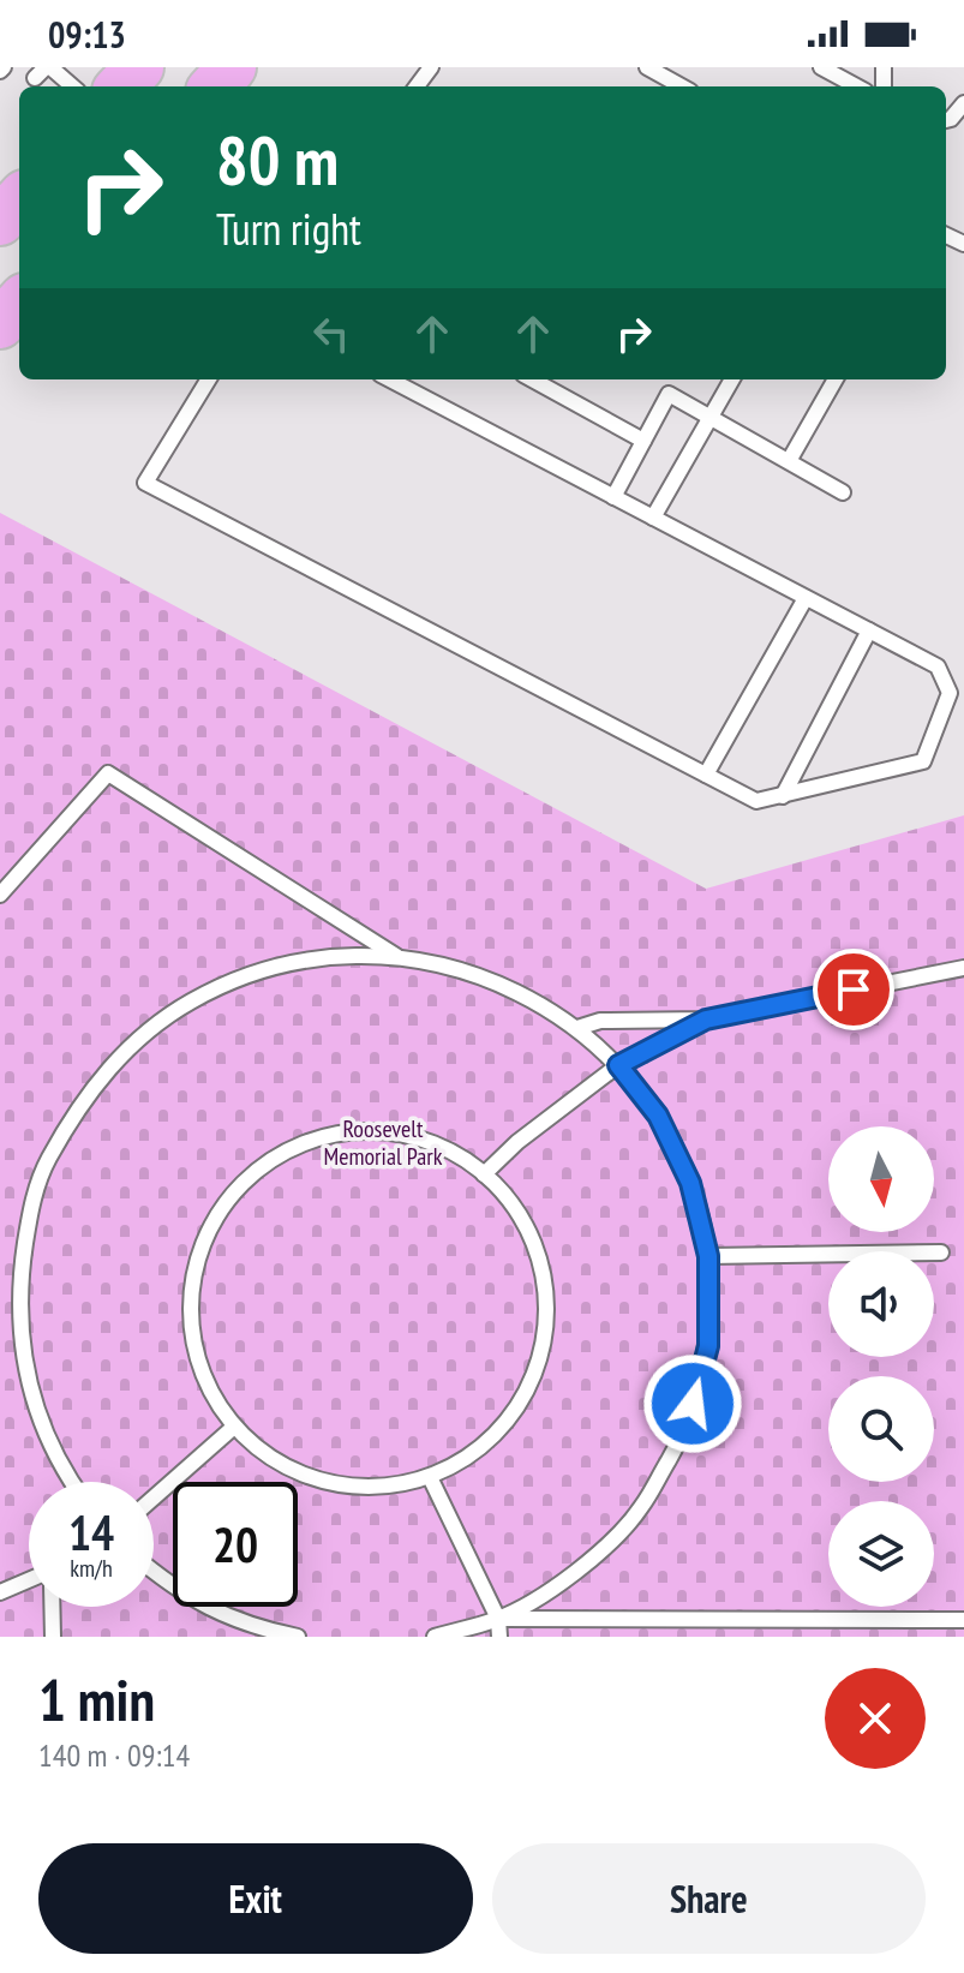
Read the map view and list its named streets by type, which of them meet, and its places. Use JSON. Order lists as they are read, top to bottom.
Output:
{
  "parks": ["Roosevelt Memorial Park"],
  "north": "bottom",
  "page": {
    "status": "09:13",
    "turn": ["80 m", "Turn right"],
    "speed": "14 km/h",
    "limit": "20",
    "heading": ["1 min", "140 m · 09:14"],
    "buttons": ["Exit", "Share"]
  }
}
